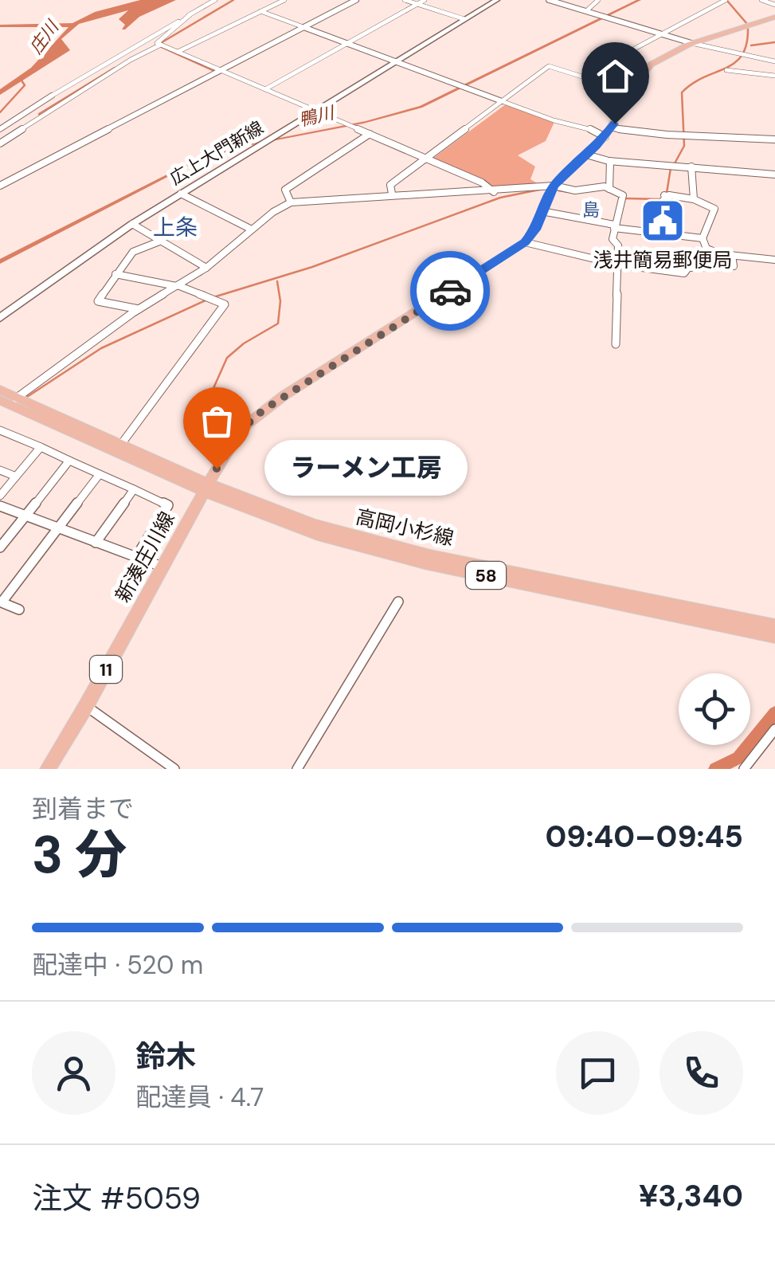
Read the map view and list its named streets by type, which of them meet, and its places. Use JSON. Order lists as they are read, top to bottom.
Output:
{
  "streets": {
    "main road": [
      "広上大門新線",
      "高岡小杉線",
      "新湊庄川線",
      "58",
      "11"
    ]
  },
  "crossings": [
    ["高岡小杉線", "新湊庄川線"]
  ],
  "districts": ["島", "上条"],
  "water": ["庄川", "鴨川"],
  "places": {
    "public building": ["浅井簡易郵便局"],
    "other": ["ラーメン工房"]
  },
  "page": {
    "bubble": "ラーメン工房",
    "heading": ["3 分", "到着まで", "09:40–09:45"],
    "panel": [
      "鈴木",
      "配達員 · 4.7",
      "注文 #5059",
      "¥3,340"
    ],
    "bar": "配達中 · 520 m"
  }
}
